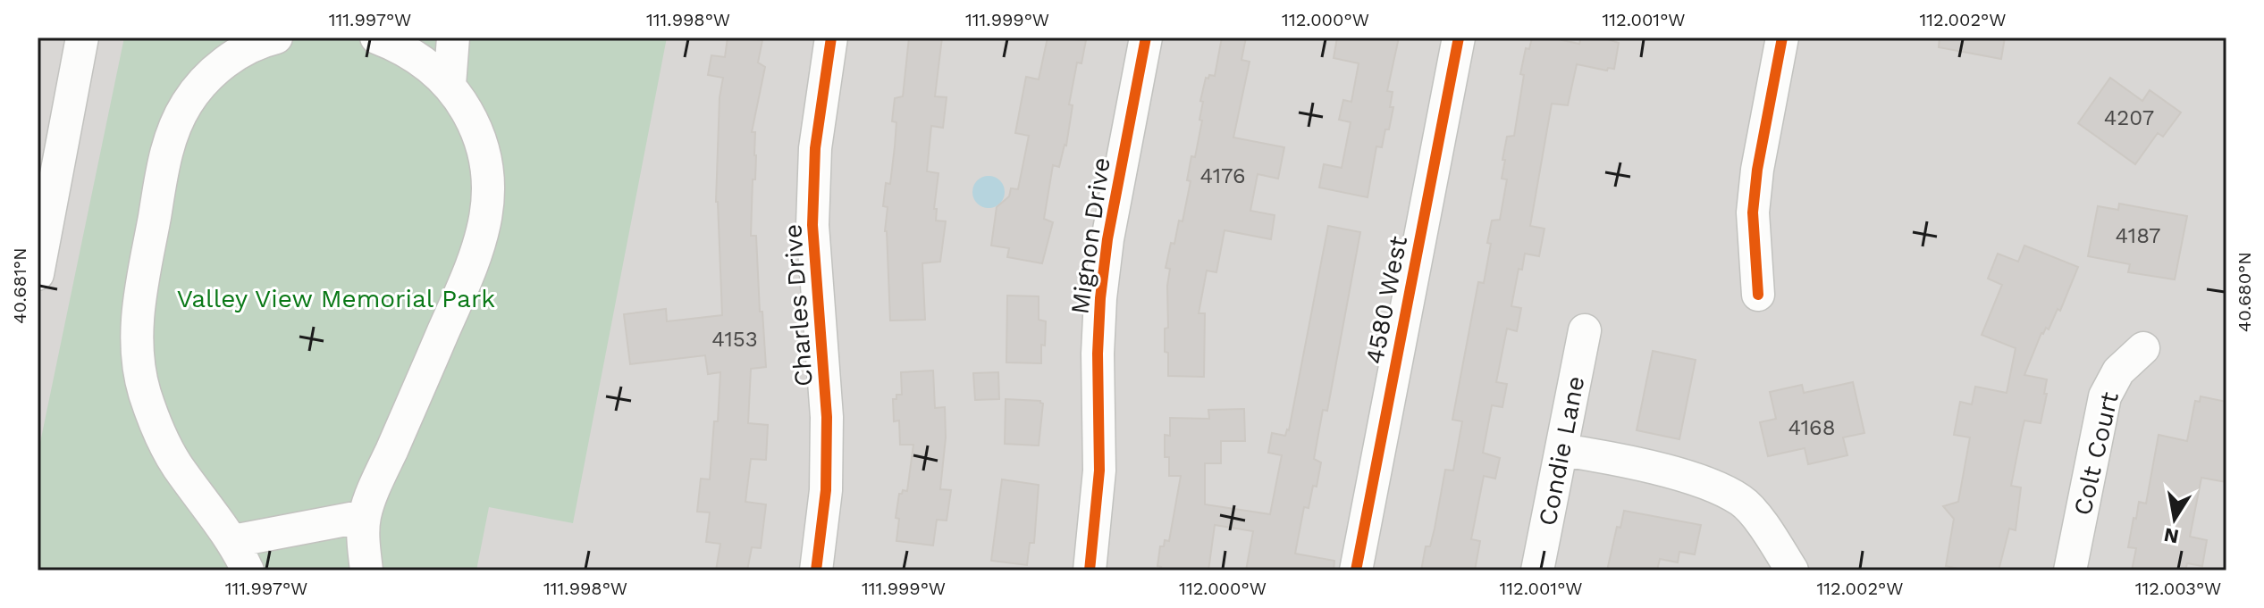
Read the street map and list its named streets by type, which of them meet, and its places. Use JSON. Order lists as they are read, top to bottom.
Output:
{
  "streets": {
    "street": [
      "Mignon Drive",
      "4580 West",
      "Charles Drive",
      "Condie Lane",
      "Colt Court"
    ]
  },
  "parks": ["Valley View Memorial Park"],
  "house_numbers": [
    "4207",
    "4176",
    "4187",
    "4153",
    "4168"
  ],
  "north": "bottom",
  "coordinates": [
    "111.997°W",
    "111.998°W",
    "111.999°W",
    "112.000°W",
    "112.001°W",
    "112.002°W",
    "40.681°N",
    "40.680°N",
    "112.003°W"
  ]
}
